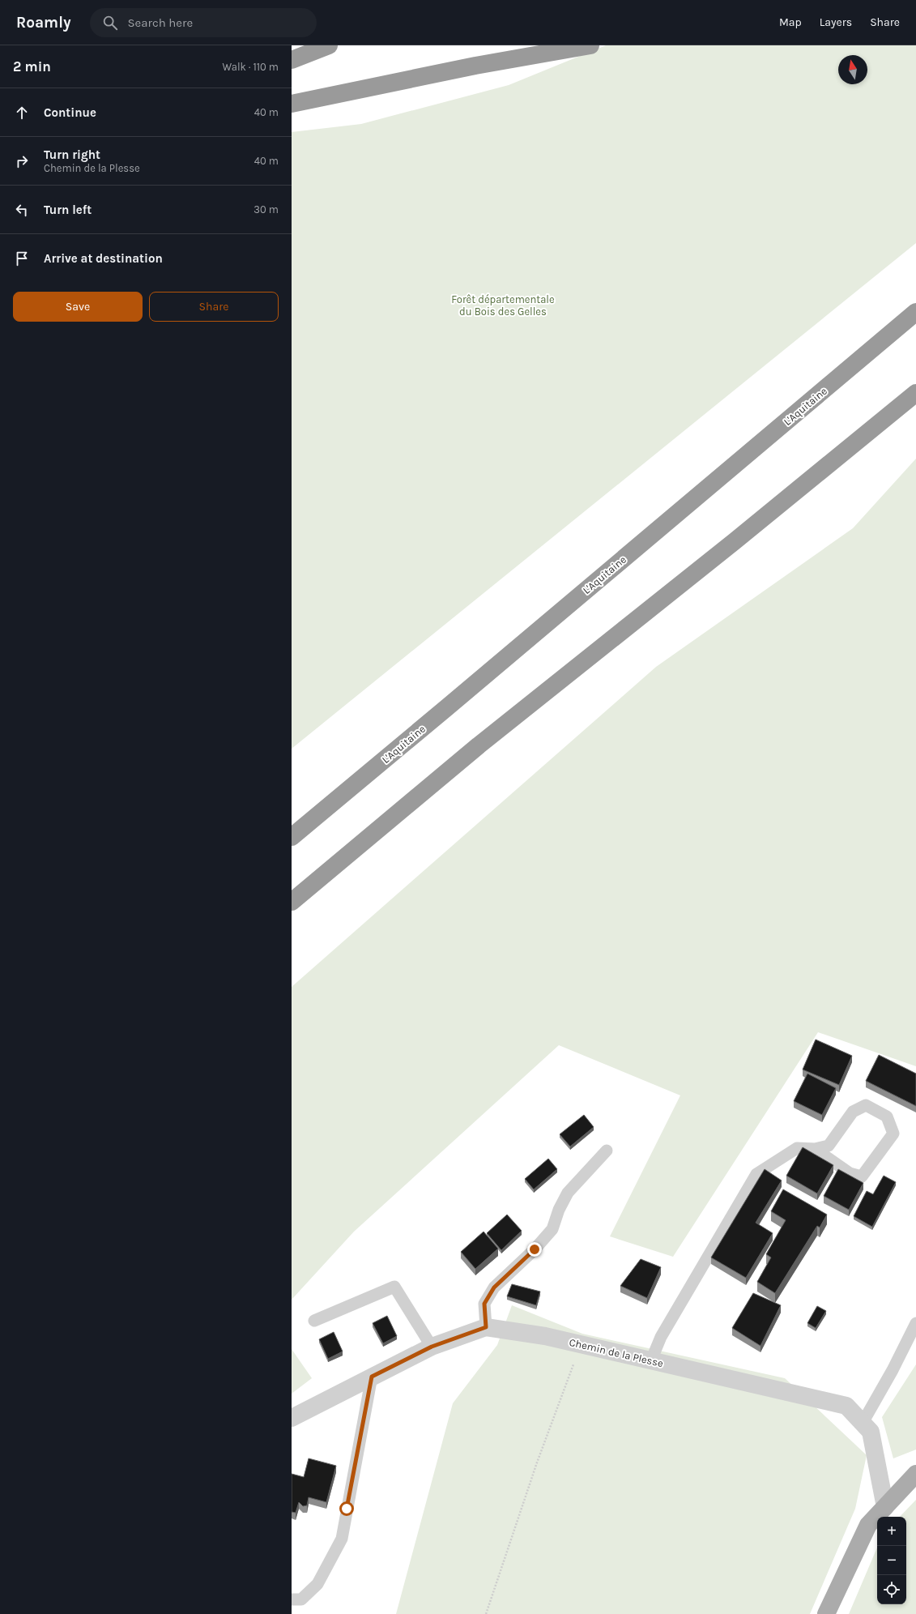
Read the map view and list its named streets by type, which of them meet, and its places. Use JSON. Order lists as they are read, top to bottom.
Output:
{
  "streets": {
    "highway": ["L'Aquitaine"],
    "street": ["Chemin de la Plesse"]
  },
  "parks": ["Forêt départementale du Bois des Gelles"],
  "north": "top",
  "page": {
    "header": "Roamly",
    "search": "Search here",
    "nav": ["Map", "Layers", "Share"],
    "heading": ["2 min", "Walk · 110 m"],
    "list": [
      ["Continue", "40 m"],
      ["Turn right", "Chemin de la Plesse", "40 m"],
      ["Turn left", "30 m"],
      "Arrive at destination"
    ],
    "buttons": ["Save", "Share"],
    "map_buttons": ["+", "−"]
  }
}
